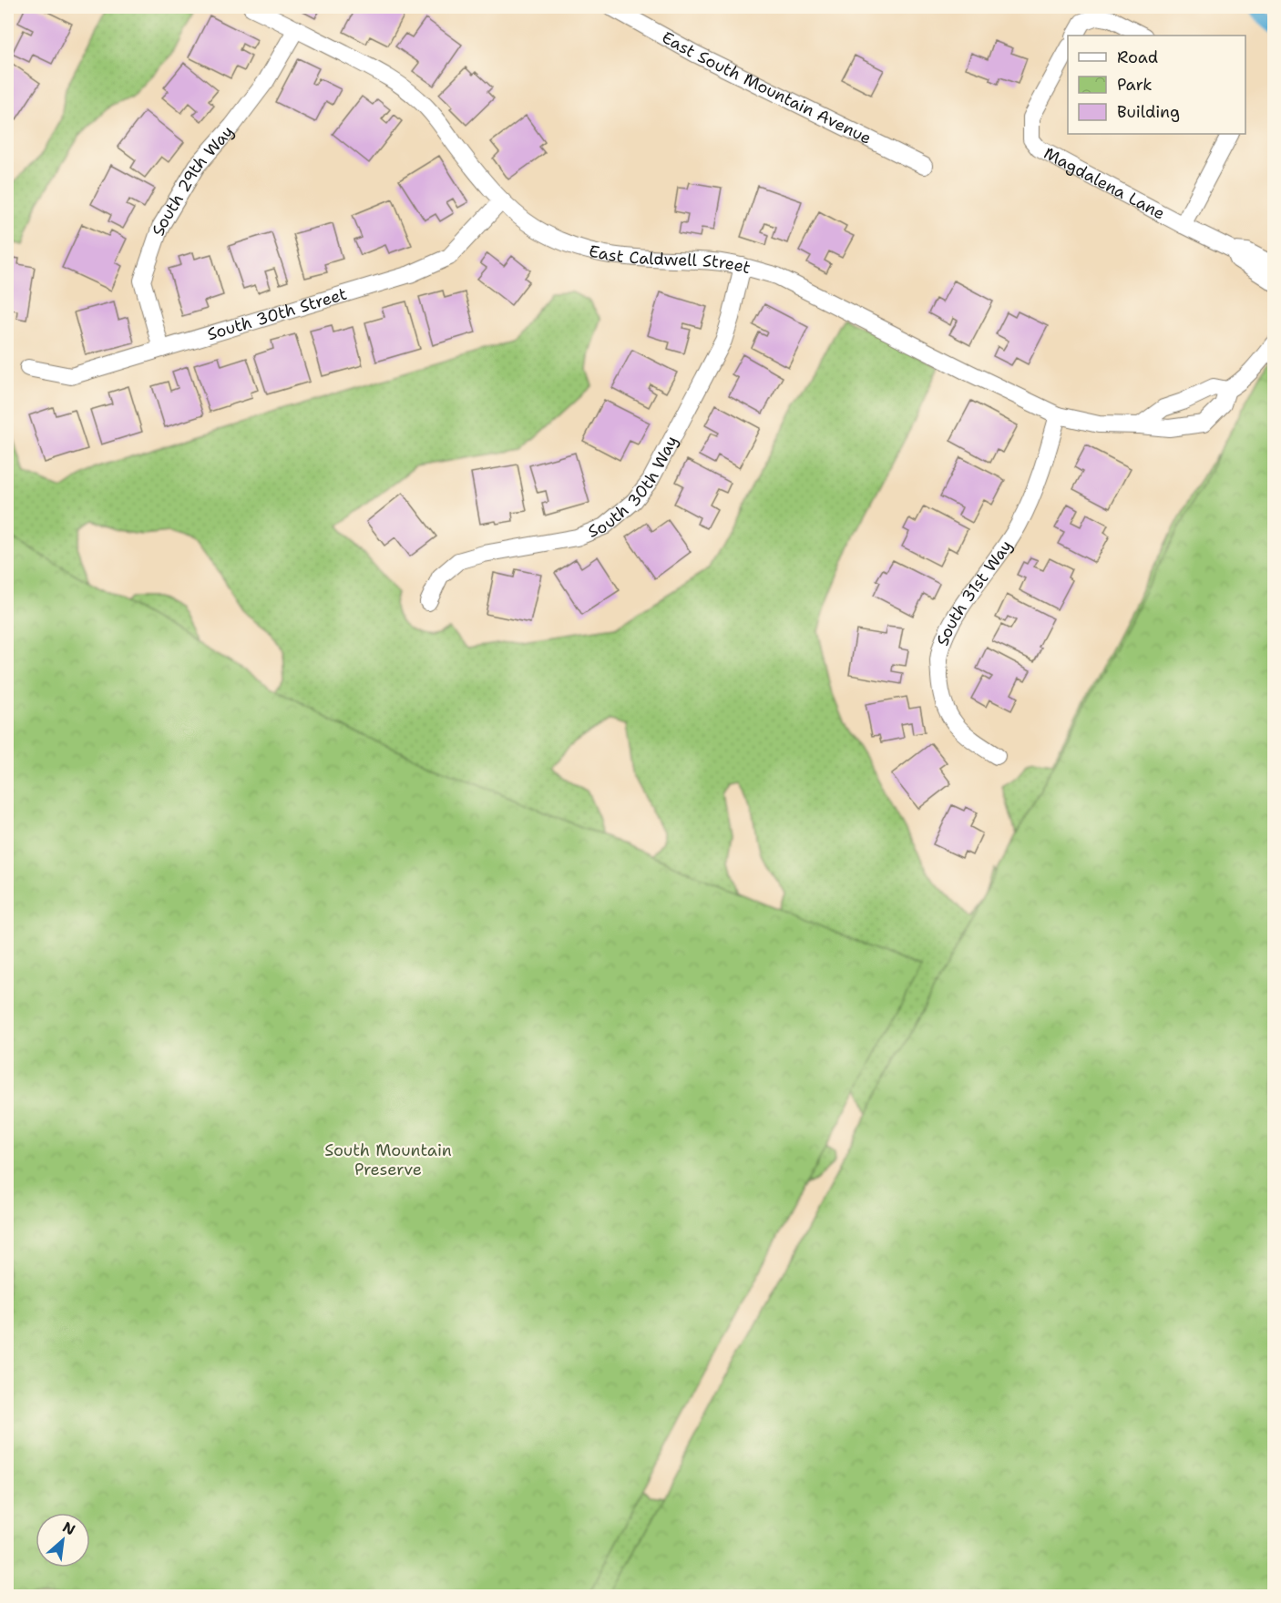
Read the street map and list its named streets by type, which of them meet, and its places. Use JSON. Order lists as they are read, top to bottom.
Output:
{
  "streets": {
    "street": [
      "East South Mountain Avenue",
      "South 29th Way",
      "Magdalena Lane",
      "East Caldwell Street",
      "South 30th Street",
      "South 30th Way",
      "South 31st Way"
    ]
  },
  "crossings": [
    ["South 29th Way", "East Caldwell Street"],
    ["South 29th Way", "South 30th Street"],
    ["East Caldwell Street", "South 30th Street"],
    ["East Caldwell Street", "South 30th Way"],
    ["East Caldwell Street", "South 31st Way"]
  ],
  "parks": ["South Mountain Preserve"],
  "legend": ["Road", "Park", "Building"],
  "north": "top right"
}
